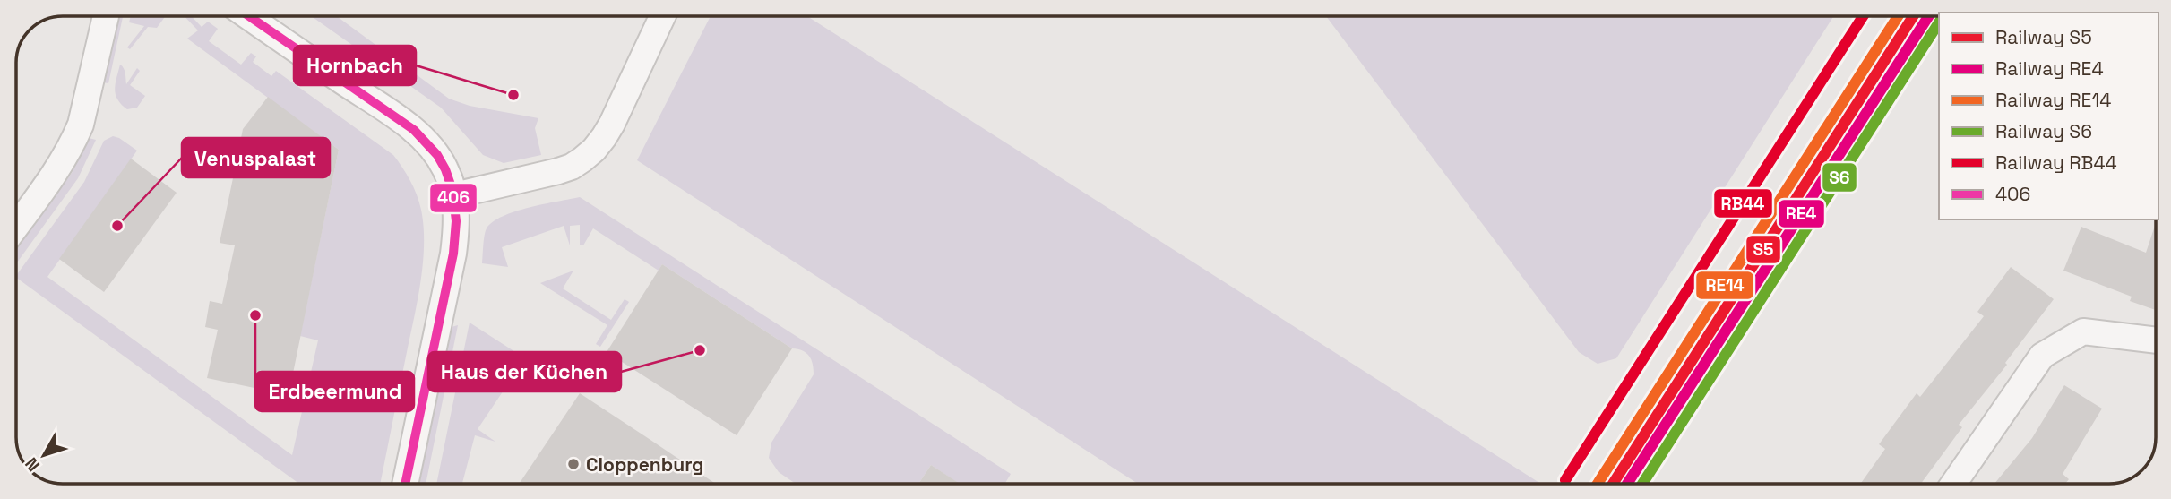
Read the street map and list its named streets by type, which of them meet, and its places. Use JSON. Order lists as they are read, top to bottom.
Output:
{
  "places": [
    "Hornbach",
    "Venuspalast",
    "Erdbeermund",
    "Haus der Küchen",
    "Cloppenburg"
  ],
  "lines": [
    "rail line S5",
    "rail line RE4",
    "rail line RE14",
    "rail line RB44",
    "transit line 406",
    "rail line S6"
  ],
  "legend": [
    "Railway S5",
    "Railway RE4",
    "Railway RE14",
    "Railway S6",
    "Railway RB44",
    "406"
  ],
  "north": "bottom left"
}
